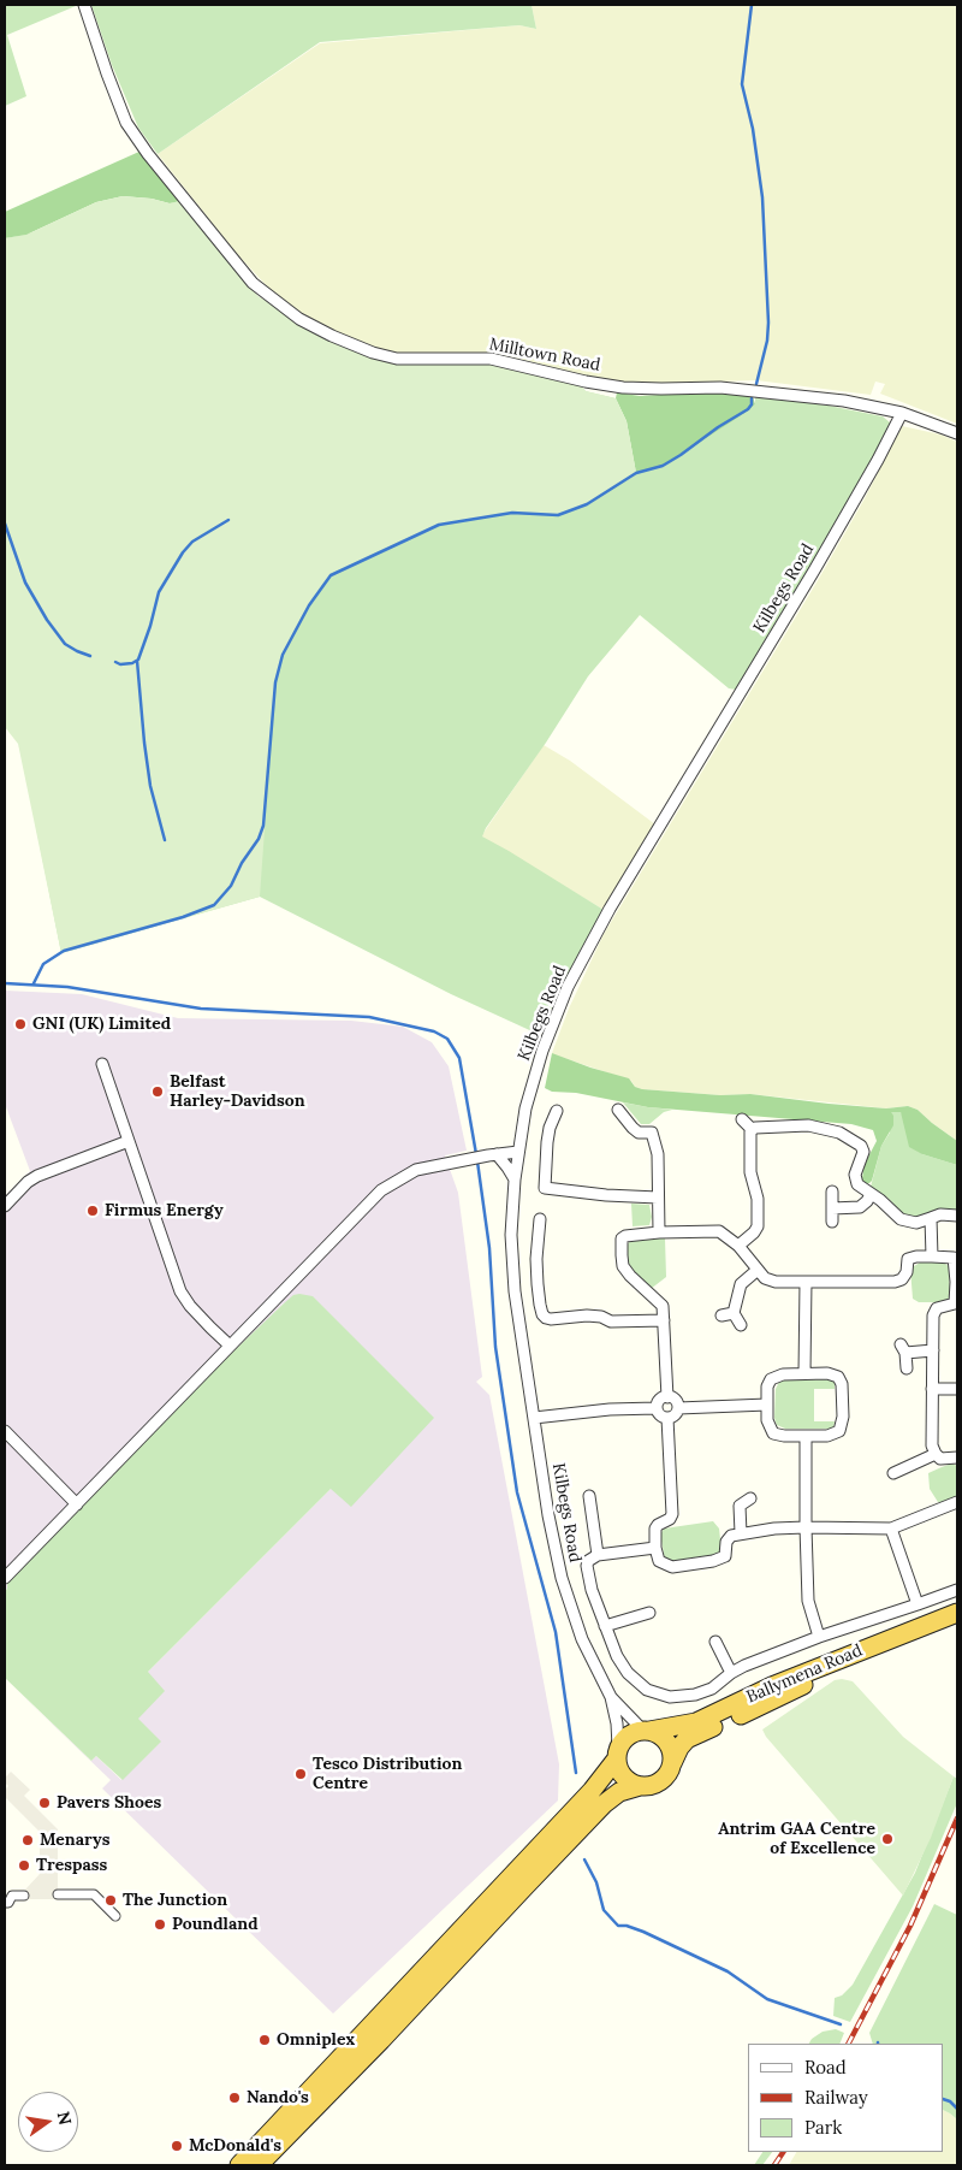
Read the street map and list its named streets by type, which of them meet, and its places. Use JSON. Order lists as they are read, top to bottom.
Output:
{
  "streets": {
    "highway": ["Ballymena Road"],
    "street": ["Milltown Road", "Kilbegs Road"]
  },
  "crossings": [
    ["Milltown Road", "Kilbegs Road"],
    ["Kilbegs Road", "Ballymena Road"]
  ],
  "places": [
    "GNI (UK) Limited",
    "Belfast Harley-Davidson",
    "Firmus Energy",
    "Tesco Distribution Centre",
    "Pavers Shoes",
    "Antrim GAA Centre of Excellence",
    "Menarys",
    "Trespass",
    "The Junction",
    "Poundland",
    "Omniplex",
    "Nando's",
    "McDonald's"
  ],
  "legend": ["Road", "Railway", "Park"],
  "north": "right"
}
